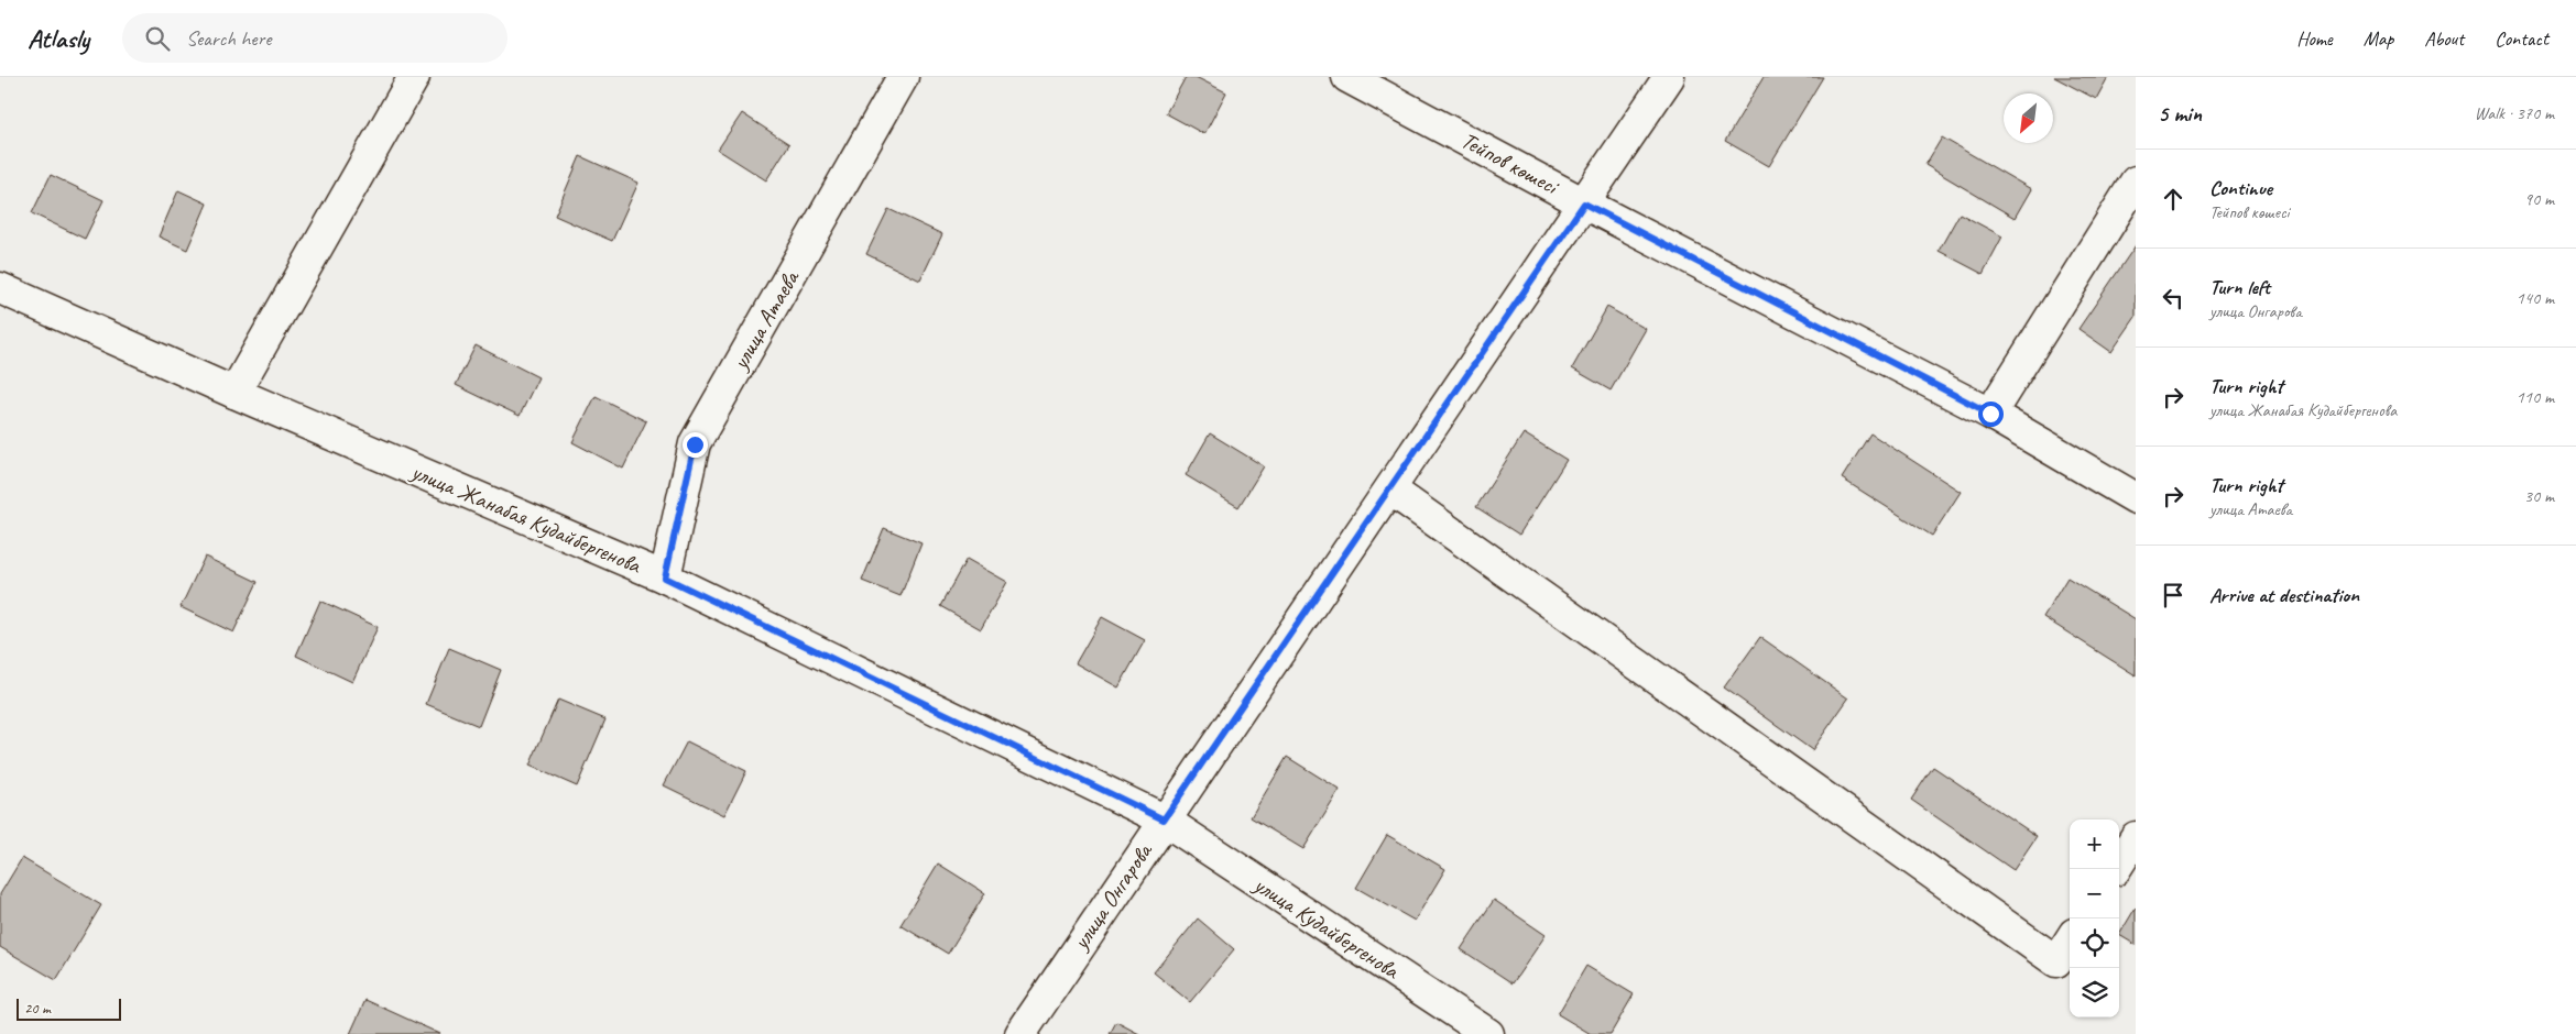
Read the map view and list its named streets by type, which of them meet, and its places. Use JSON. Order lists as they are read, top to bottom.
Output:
{
  "streets": {
    "street": [
      "Тейпов көшесі",
      "улица Атаева",
      "улица Жанабая Кудайбергенова",
      "улица Онгарова",
      "улица Кудайбергенова"
    ]
  },
  "crossings": [
    ["Тейпов көшесі", "улица Онгарова"],
    ["улица Атаева", "улица Жанабая Кудайбергенова"],
    ["улица Жанабая Кудайбергенова", "улица Онгарова"],
    ["улица Жанабая Кудайбергенова", "улица Кудайбергенова"],
    ["улица Онгарова", "улица Кудайбергенова"]
  ],
  "scale_bar": "20 m",
  "north": "bottom left",
  "page": {
    "header": "Atlasly",
    "search": "Search here",
    "nav": [
      "Home",
      "Map",
      "About",
      "Contact"
    ],
    "heading": ["5 min", "Walk · 370 m"],
    "list": [
      ["Continue", "Тейпов көшесі", "90 m"],
      ["Turn left", "улица Онгарова", "140 m"],
      ["Turn right", "улица Жанабая Кудайбергенова", "110 m"],
      ["Turn right", "улица Атаева", "30 m"],
      "Arrive at destination"
    ],
    "map_buttons": ["+", "−"],
    "scale": "20 m"
  }
}
